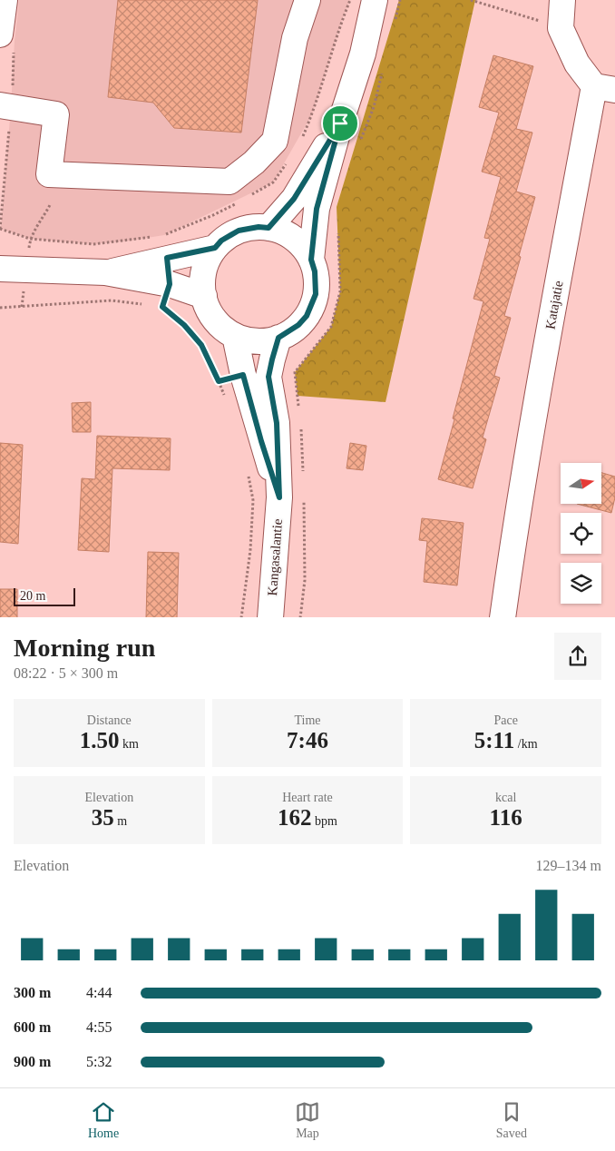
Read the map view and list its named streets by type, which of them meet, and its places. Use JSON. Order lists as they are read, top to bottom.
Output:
{
  "streets": {
    "main road": ["Katajatie", "Kangasalantie"]
  },
  "scale_bar": "20 m",
  "north": "right",
  "page": {
    "scale": "20 m",
    "heading": ["Morning run", "08:22 · 5 × 300 m"],
    "stats": [
      ["Distance", "1.50 km"],
      ["Time", "7:46"],
      ["Pace", "5:11 /km"],
      ["Elevation", "35 m"],
      ["Heart rate", "162 bpm"],
      ["kcal", "116"]
    ],
    "chart": ["Elevation", "129–134 m"],
    "list": [
      {
        "name": "300 m",
        "note": "4:44"
      },
      {
        "name": "600 m",
        "note": "4:55"
      },
      {
        "name": "900 m",
        "note": "5:32"
      }
    ],
    "tabs": ["Home", "Map", "Saved"]
  }
}
